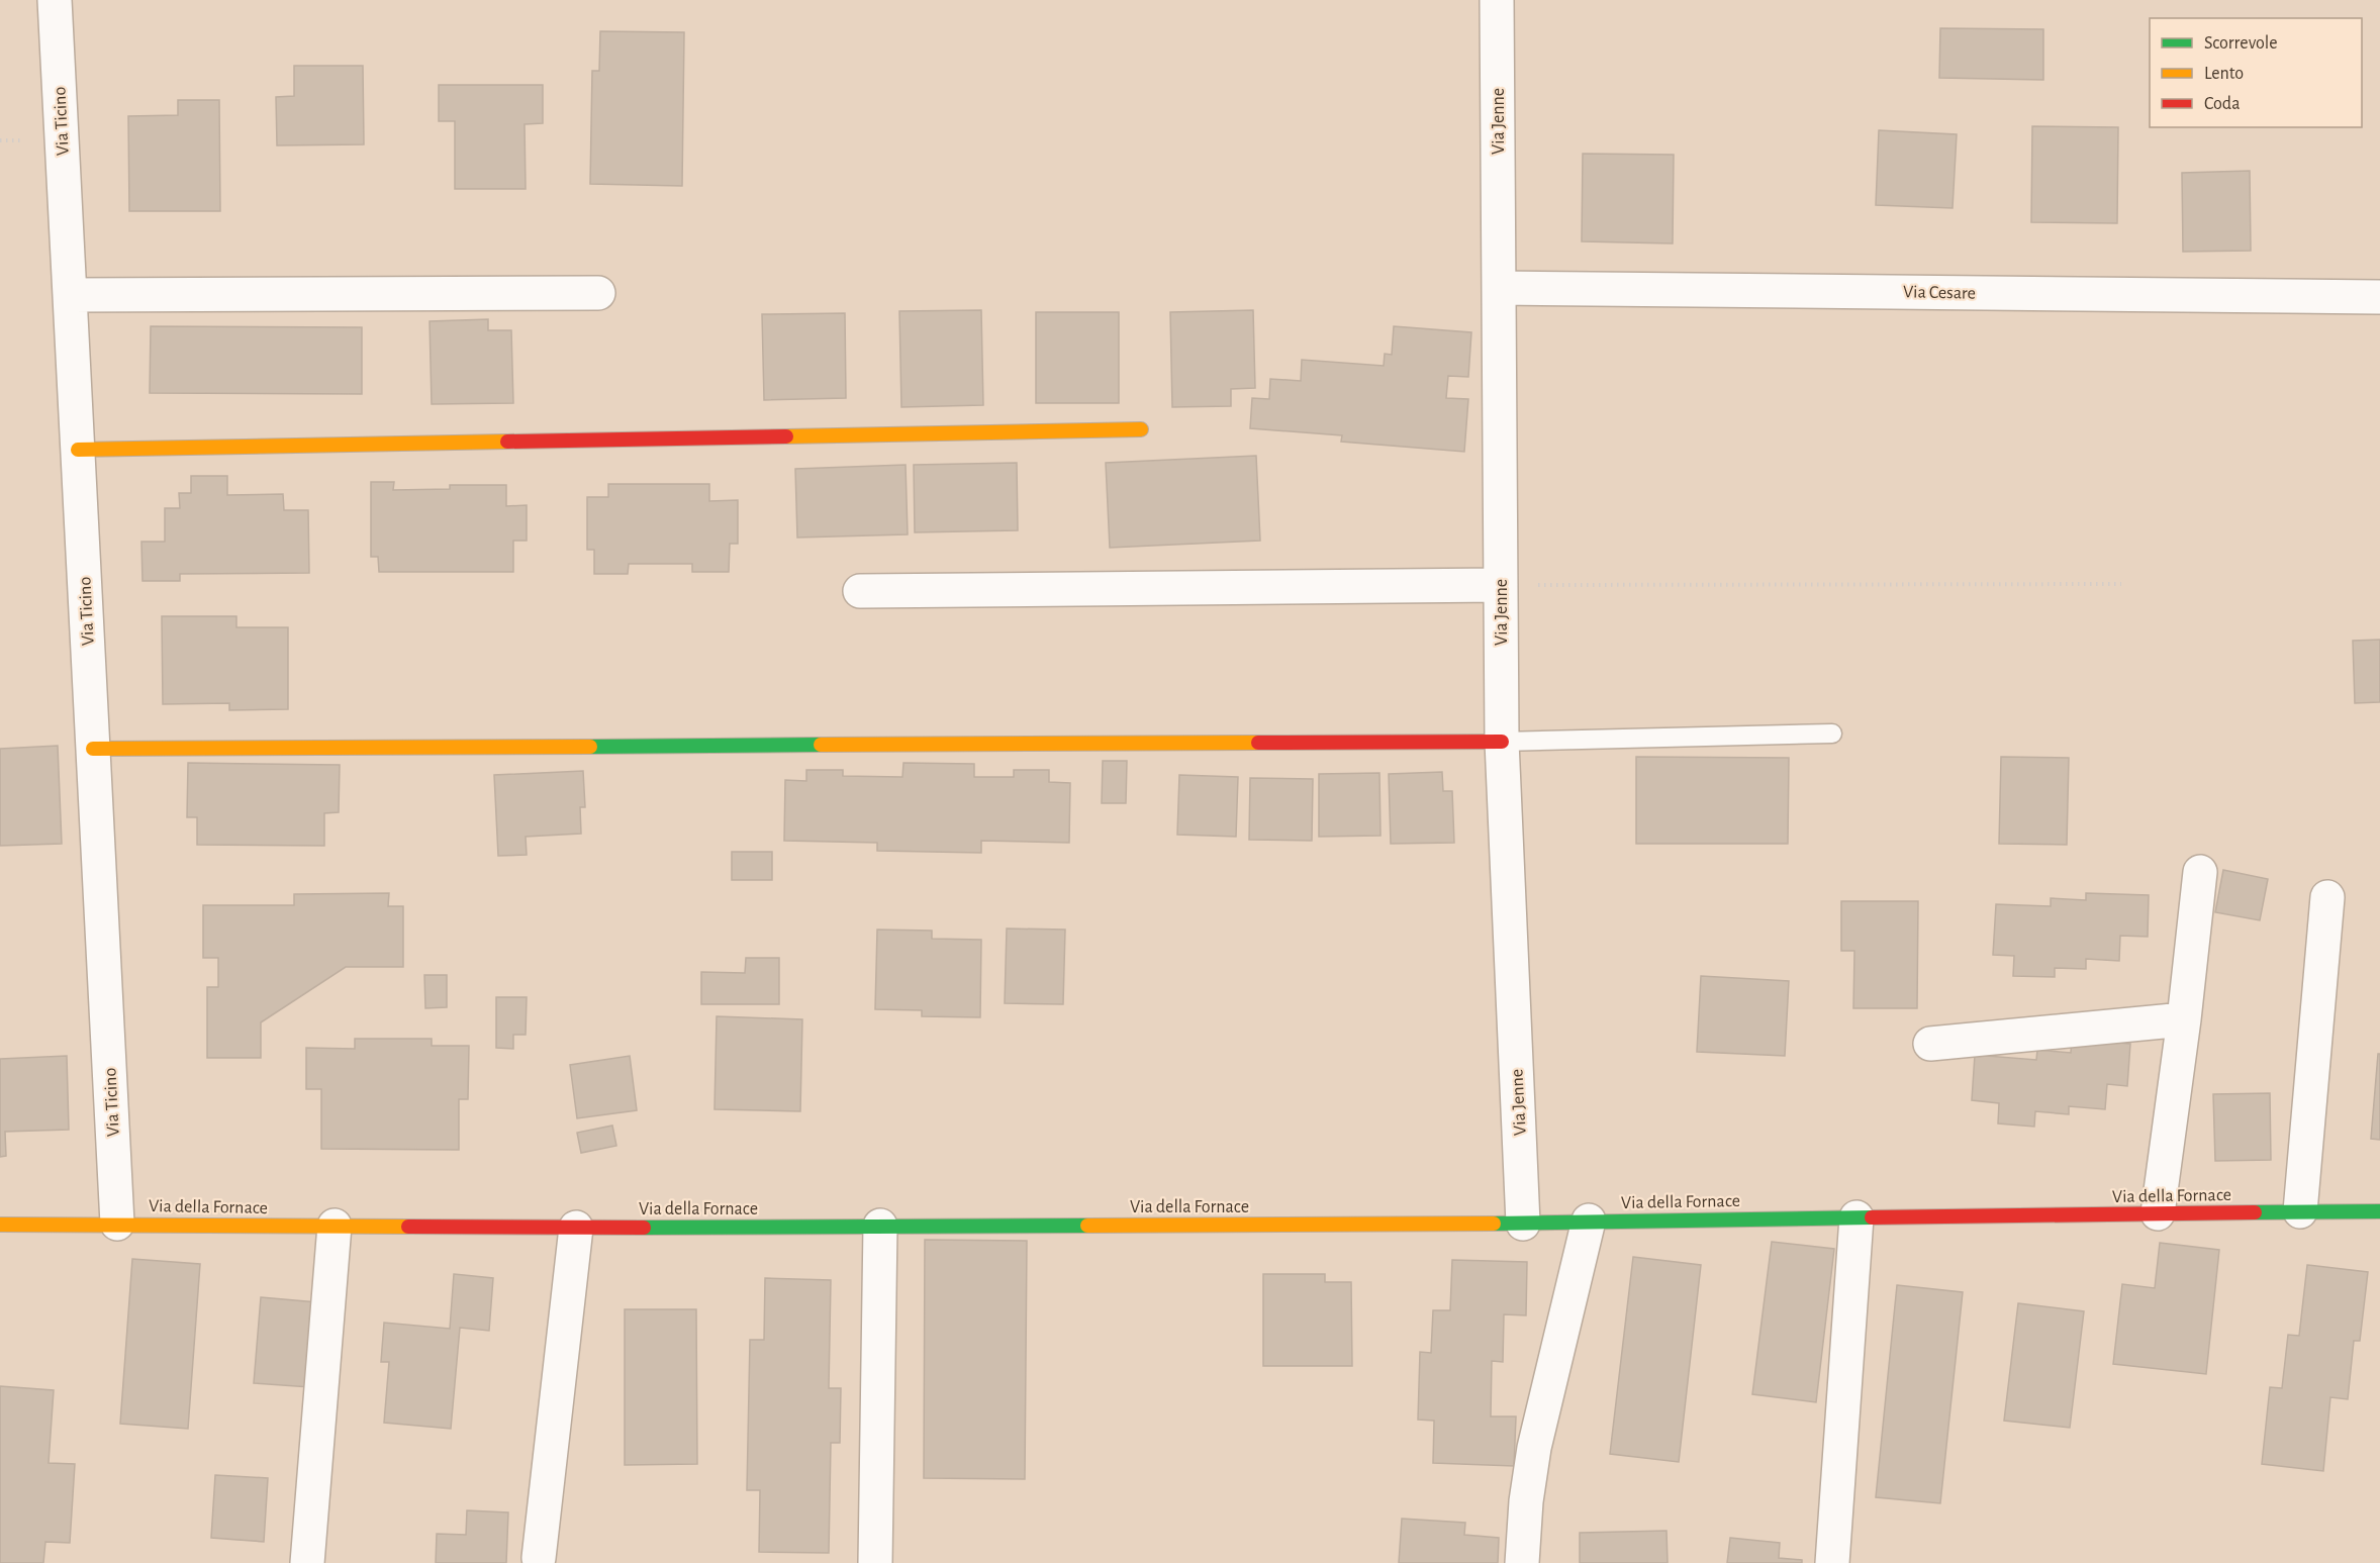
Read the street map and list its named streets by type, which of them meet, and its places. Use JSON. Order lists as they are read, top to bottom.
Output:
{
  "streets": {
    "street": [
      "Via Ticino",
      "Via Jenne",
      "Via Cesare",
      "Via della Fornace"
    ]
  },
  "crossings": [
    ["Via Ticino", "Via della Fornace"],
    ["Via Jenne", "Via Cesare"],
    ["Via Jenne", "Via della Fornace"]
  ],
  "legend": ["Scorrevole", "Lento", "Coda"]
}
